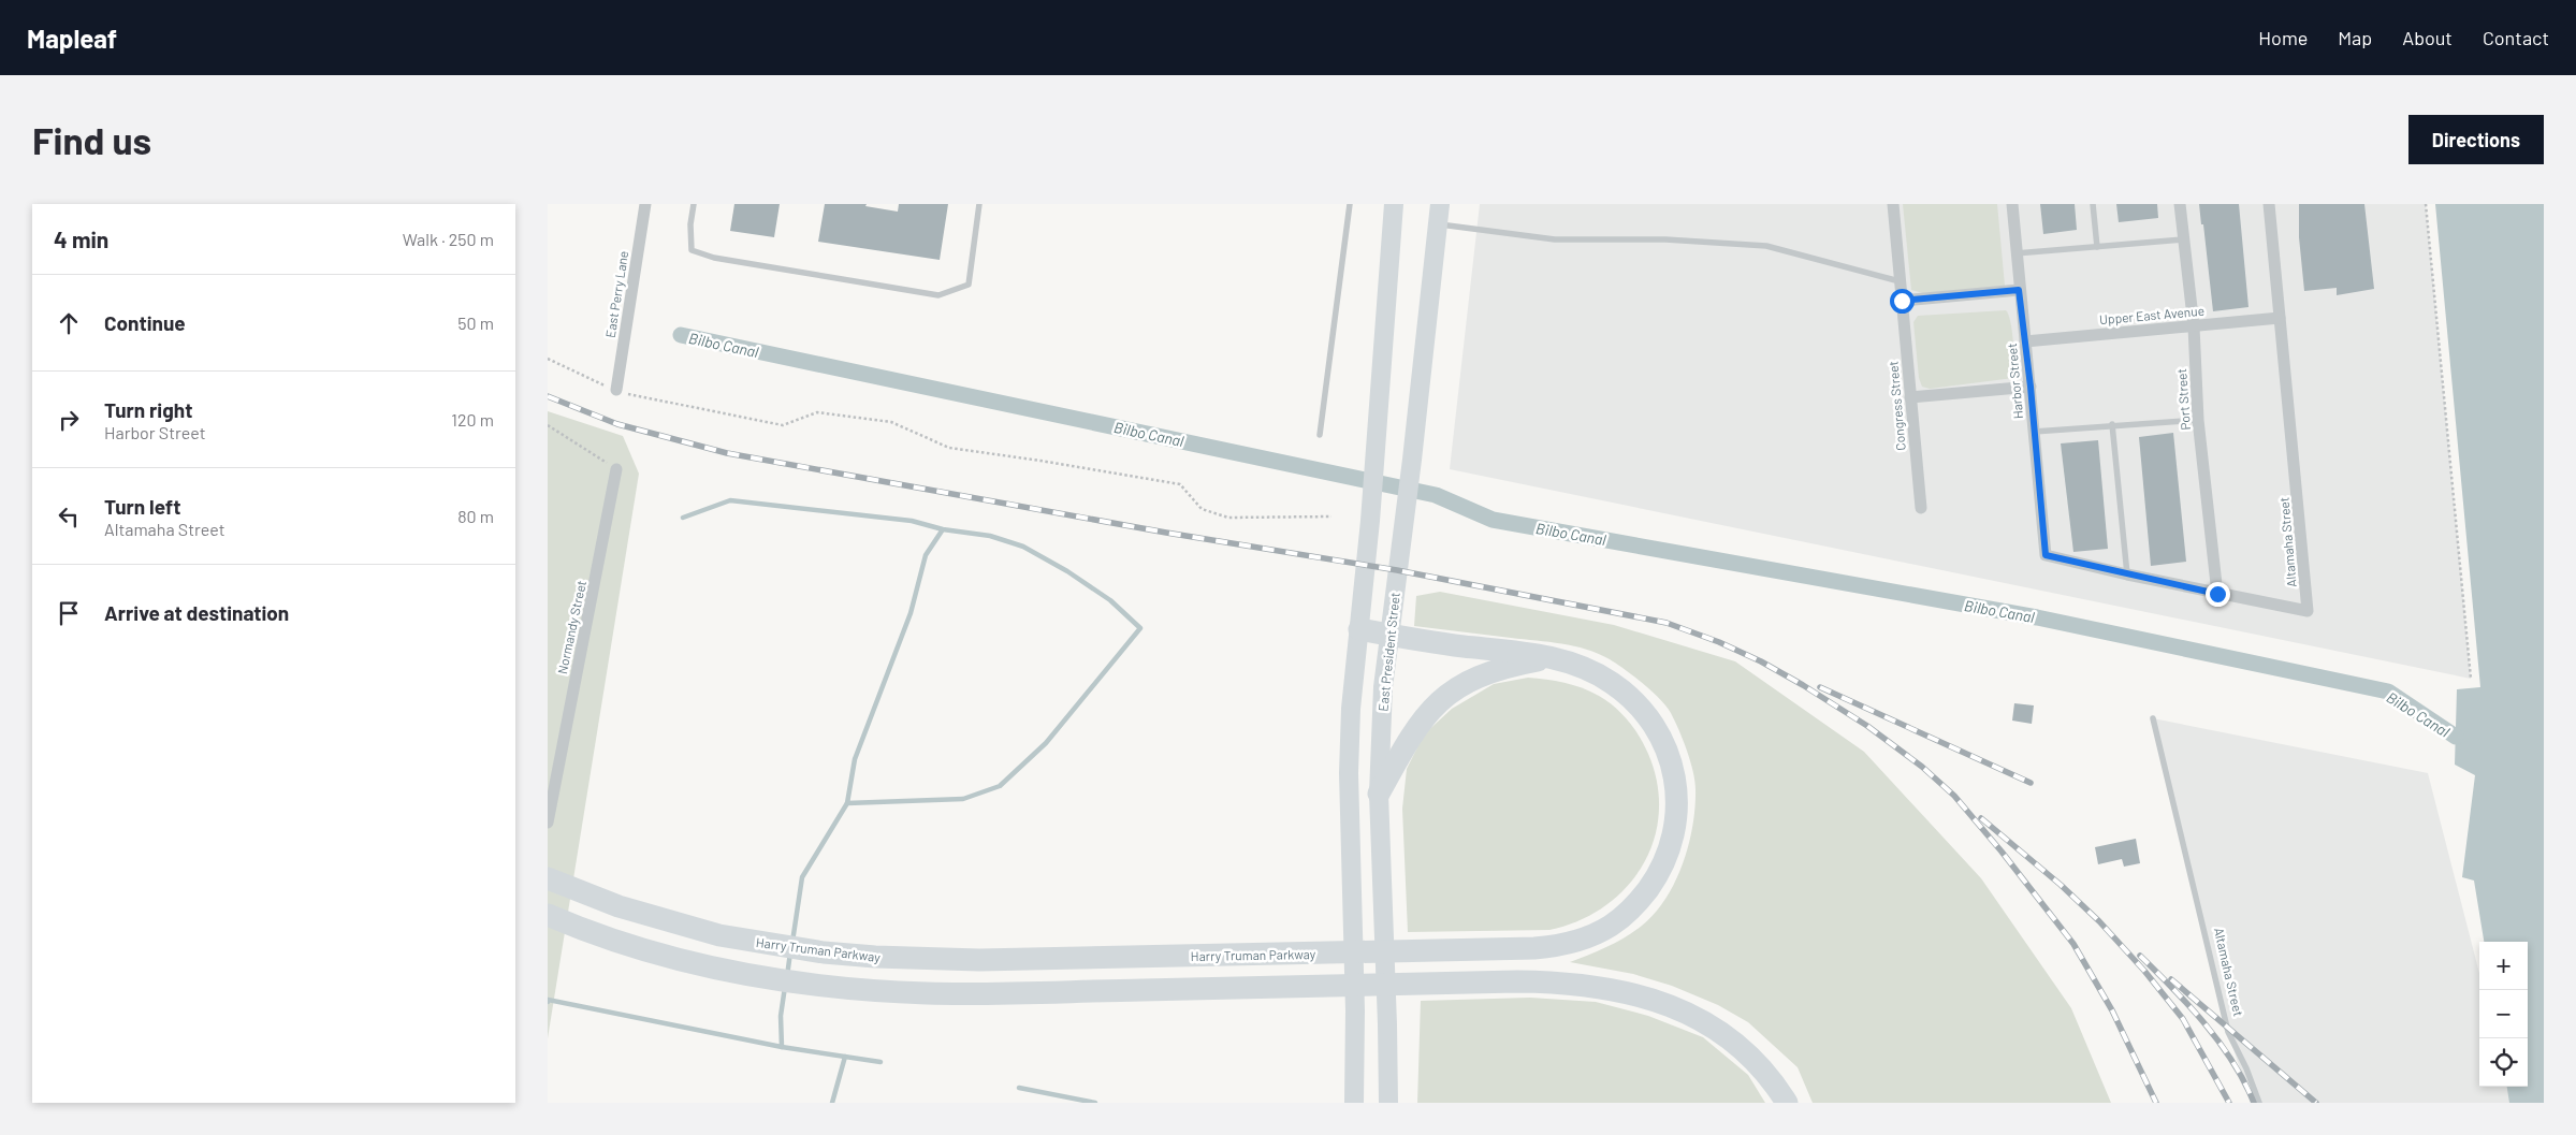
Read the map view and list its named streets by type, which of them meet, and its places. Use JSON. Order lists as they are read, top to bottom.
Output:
{
  "streets": {
    "highway": ["Harry Truman Parkway"],
    "main road": ["East President Street"],
    "street": [
      "East Perry Lane",
      "Upper East Avenue",
      "Harbor Street",
      "Port Street",
      "Congress Street",
      "Altamaha Street",
      "Normandy Street"
    ]
  },
  "crossings": [
    ["Upper East Avenue", "Harbor Street"],
    ["Upper East Avenue", "Port Street"],
    ["Upper East Avenue", "Altamaha Street"],
    ["Harbor Street", "Altamaha Street"],
    ["Port Street", "Altamaha Street"],
    ["East President Street", "Harry Truman Parkway"]
  ],
  "water": ["Bilbo Canal"],
  "page": {
    "header": "Mapleaf",
    "nav": [
      "Home",
      "Map",
      "About",
      "Contact"
    ],
    "buttons": "Directions",
    "title": "Find us",
    "heading": ["4 min", "Walk · 250 m"],
    "list": [
      ["Continue", "50 m"],
      ["Turn right", "Harbor Street", "120 m"],
      ["Turn left", "Altamaha Street", "80 m"],
      "Arrive at destination"
    ],
    "map_buttons": ["+", "−"]
  }
}
